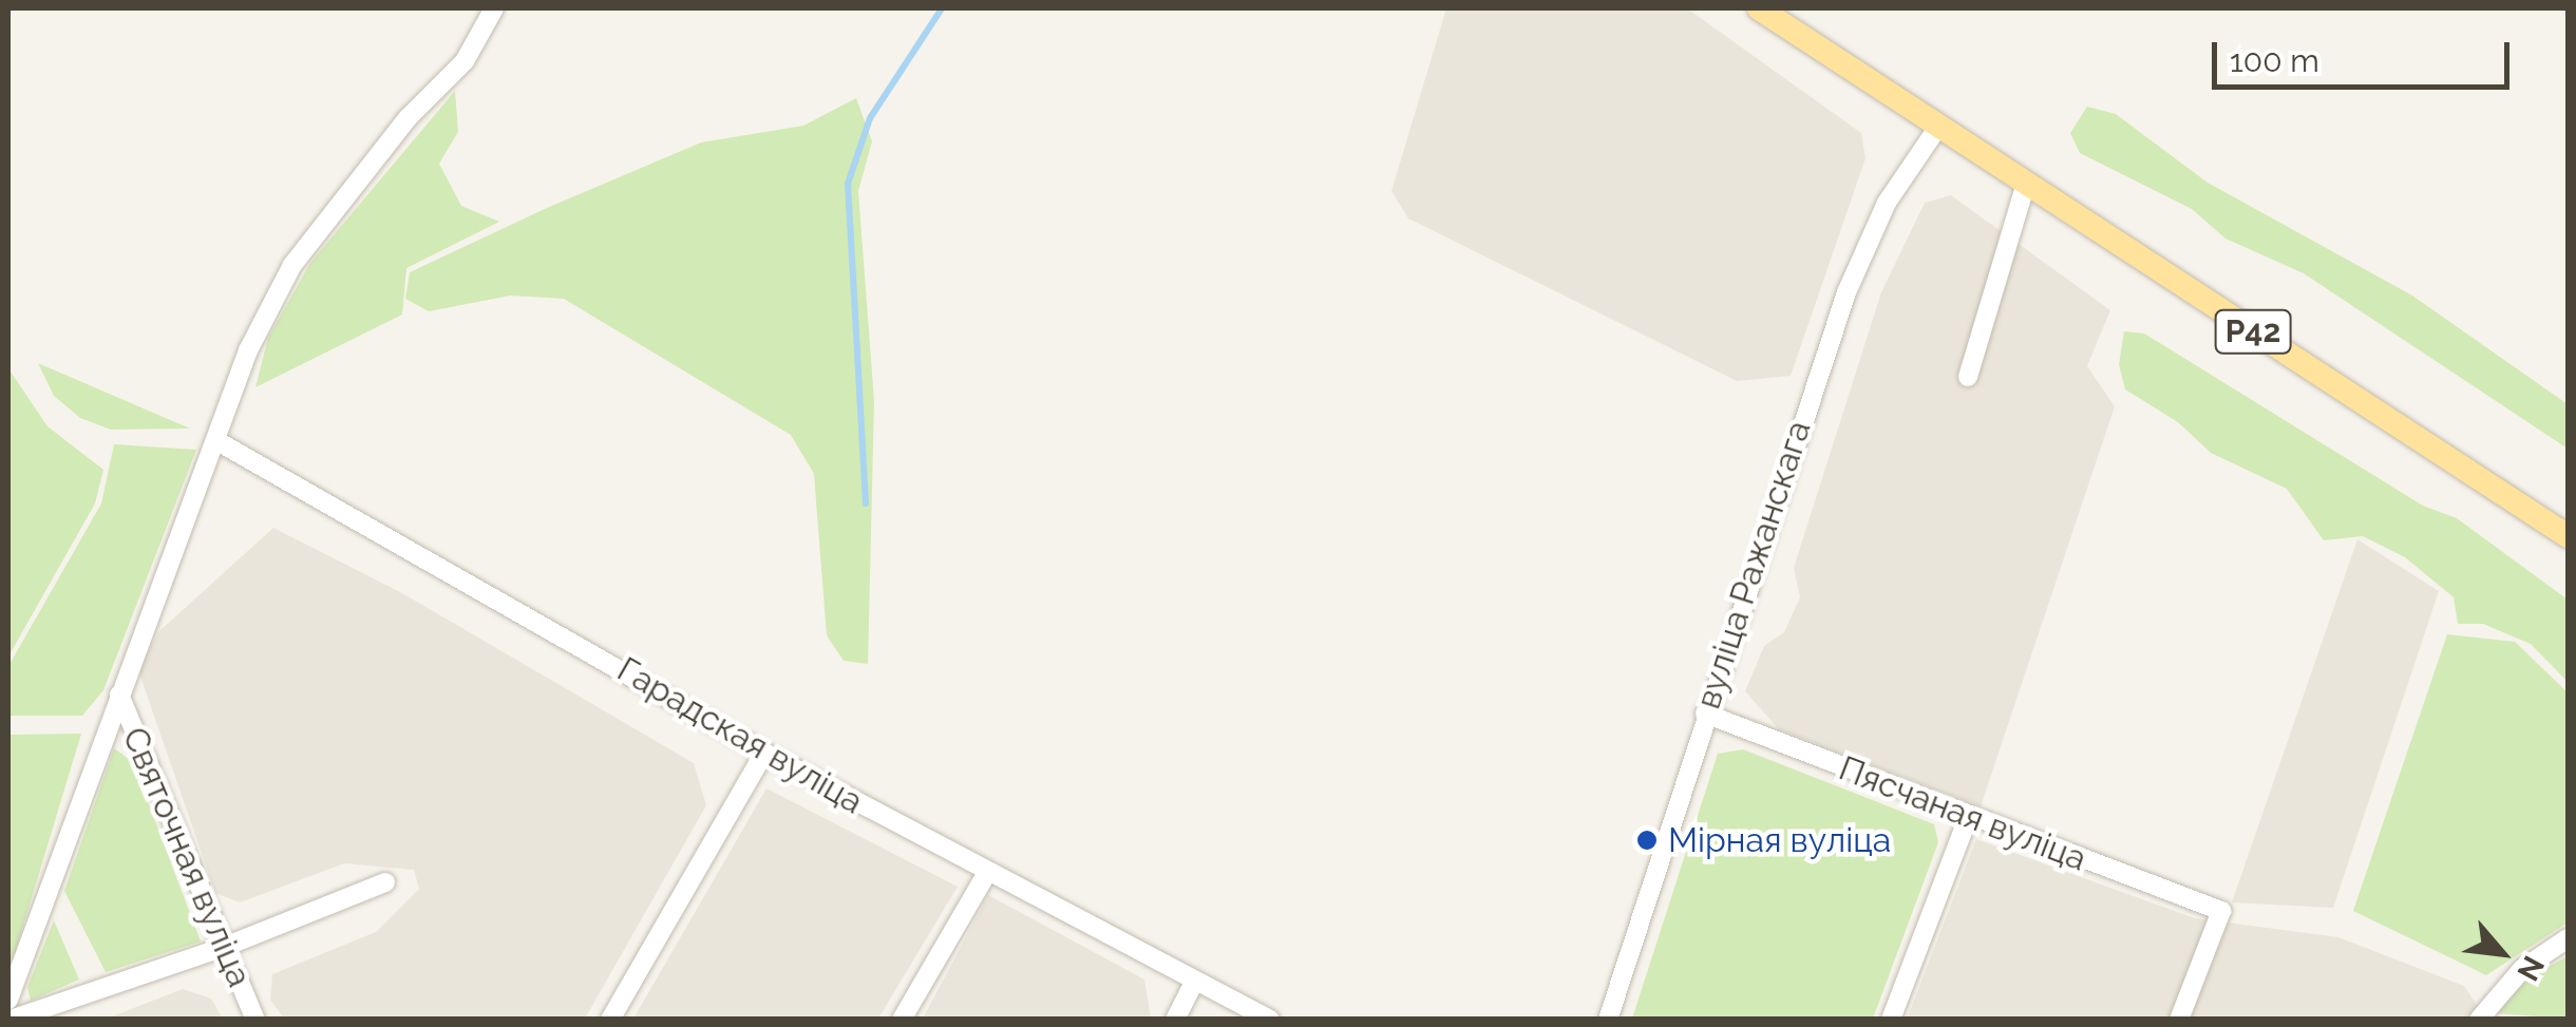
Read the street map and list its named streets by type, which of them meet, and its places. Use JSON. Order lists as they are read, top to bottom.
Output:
{
  "streets": {
    "main road": ["Р42"],
    "street": [
      "вуліца Ражанскага",
      "Гарадская вуліца",
      "Пясчаная вуліца",
      "Святочная вуліца"
    ]
  },
  "crossings": [
    ["Р42", "вуліца Ражанскага"],
    ["вуліца Ражанскага", "Пясчаная вуліца"]
  ],
  "places": ["Мірная вуліца"],
  "scale_bar": "100 m",
  "north": "bottom right"
}
